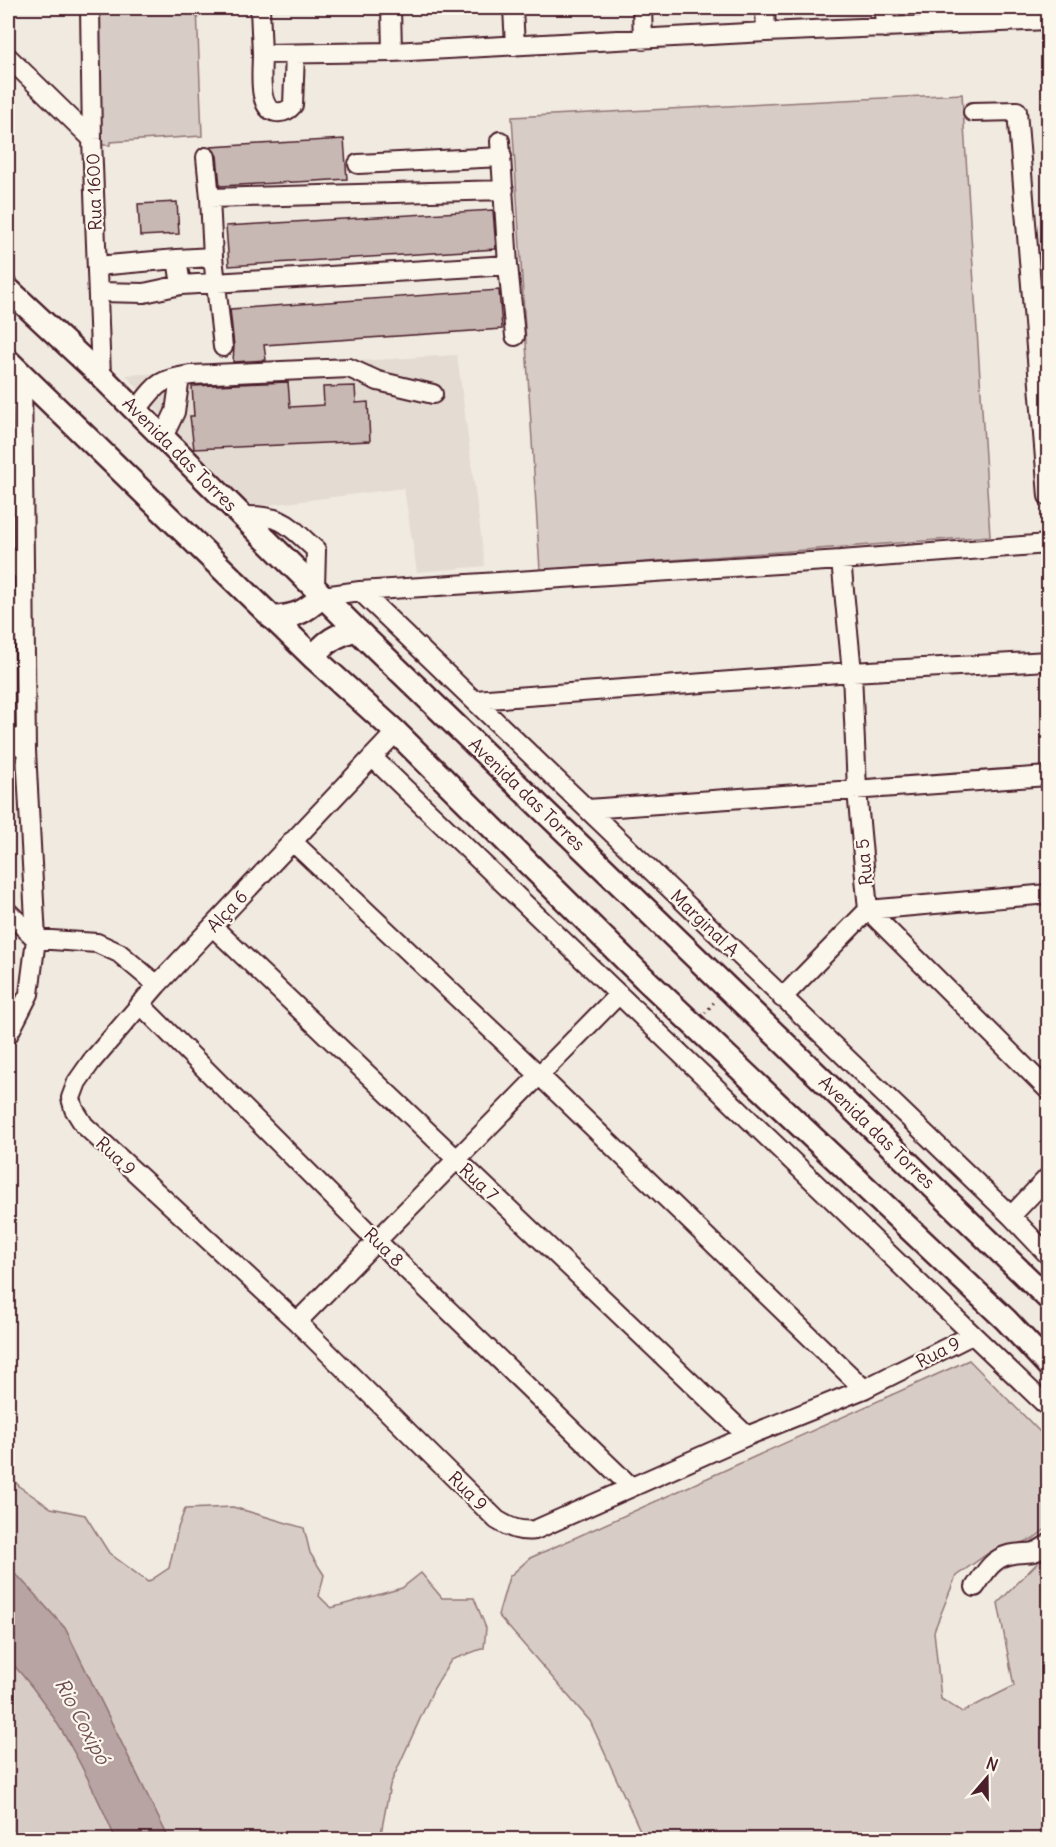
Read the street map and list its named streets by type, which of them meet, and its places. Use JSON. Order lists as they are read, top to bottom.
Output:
{
  "streets": {
    "main road": ["Avenida das Torres"],
    "street": [
      "Rua 1600",
      "Rua 5",
      "Alça 6",
      "Marginal A",
      "Rua 9",
      "Rua 7",
      "Rua 8"
    ]
  },
  "crossings": [
    ["Rua 1600", "Avenida das Torres"],
    ["Alça 6", "Rua 9"],
    ["Alça 6", "Rua 7"],
    ["Alça 6", "Rua 8"],
    ["Rua 9", "Rua 7"],
    ["Rua 9", "Rua 8"]
  ],
  "water": ["Rio Coxipó"],
  "north": "top"
}
